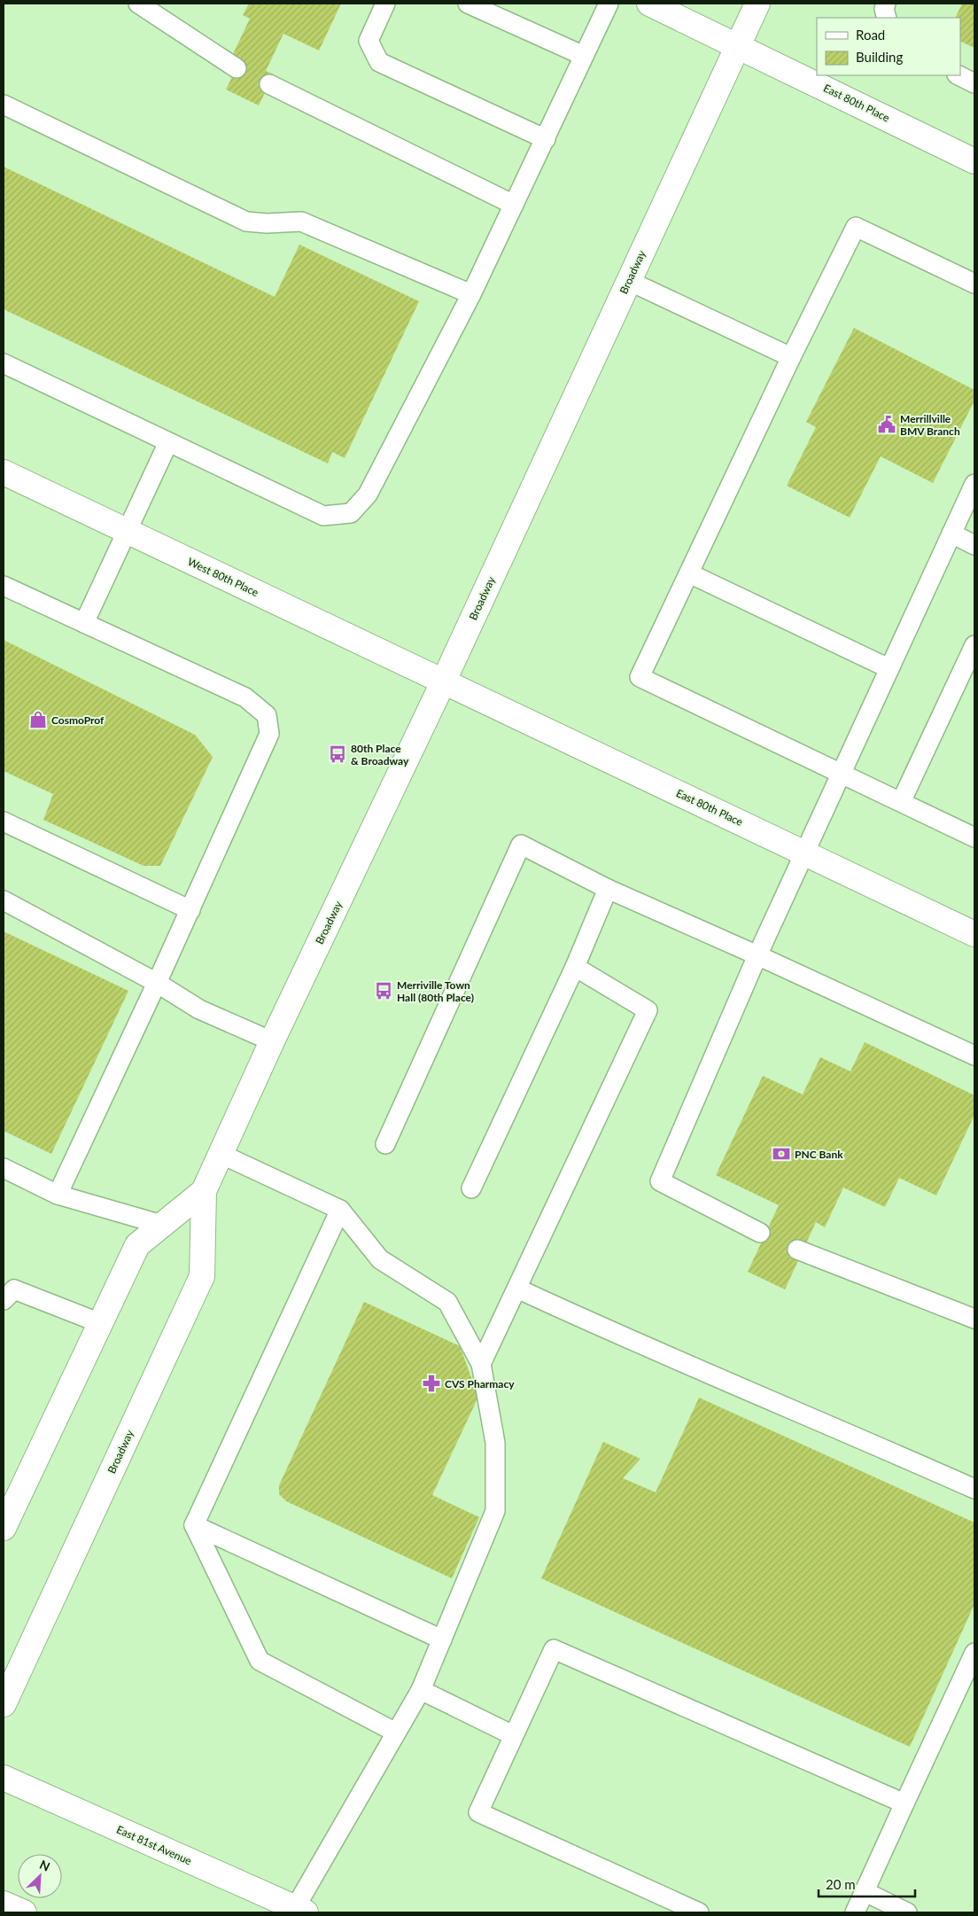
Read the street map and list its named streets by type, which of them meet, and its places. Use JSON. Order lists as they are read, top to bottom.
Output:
{
  "streets": {
    "main road": [
      "East 80th Place",
      "Broadway",
      "West 80th Place",
      "East 81st Avenue"
    ]
  },
  "crossings": [
    ["East 80th Place", "Broadway"],
    ["East 80th Place", "West 80th Place"],
    ["Broadway", "West 80th Place"]
  ],
  "places": {
    "public building": ["Merrillville BMV Branch"],
    "shop": ["CosmoProf"],
    "bus stop": ["80th Place & Broadway", "Merriville Town Hall (80th Place)"],
    "bank": ["PNC Bank"],
    "pharmacy": ["CVS Pharmacy"]
  },
  "legend": ["Road", "Building"],
  "scale_bar": "20 m",
  "north": "top right"
}
